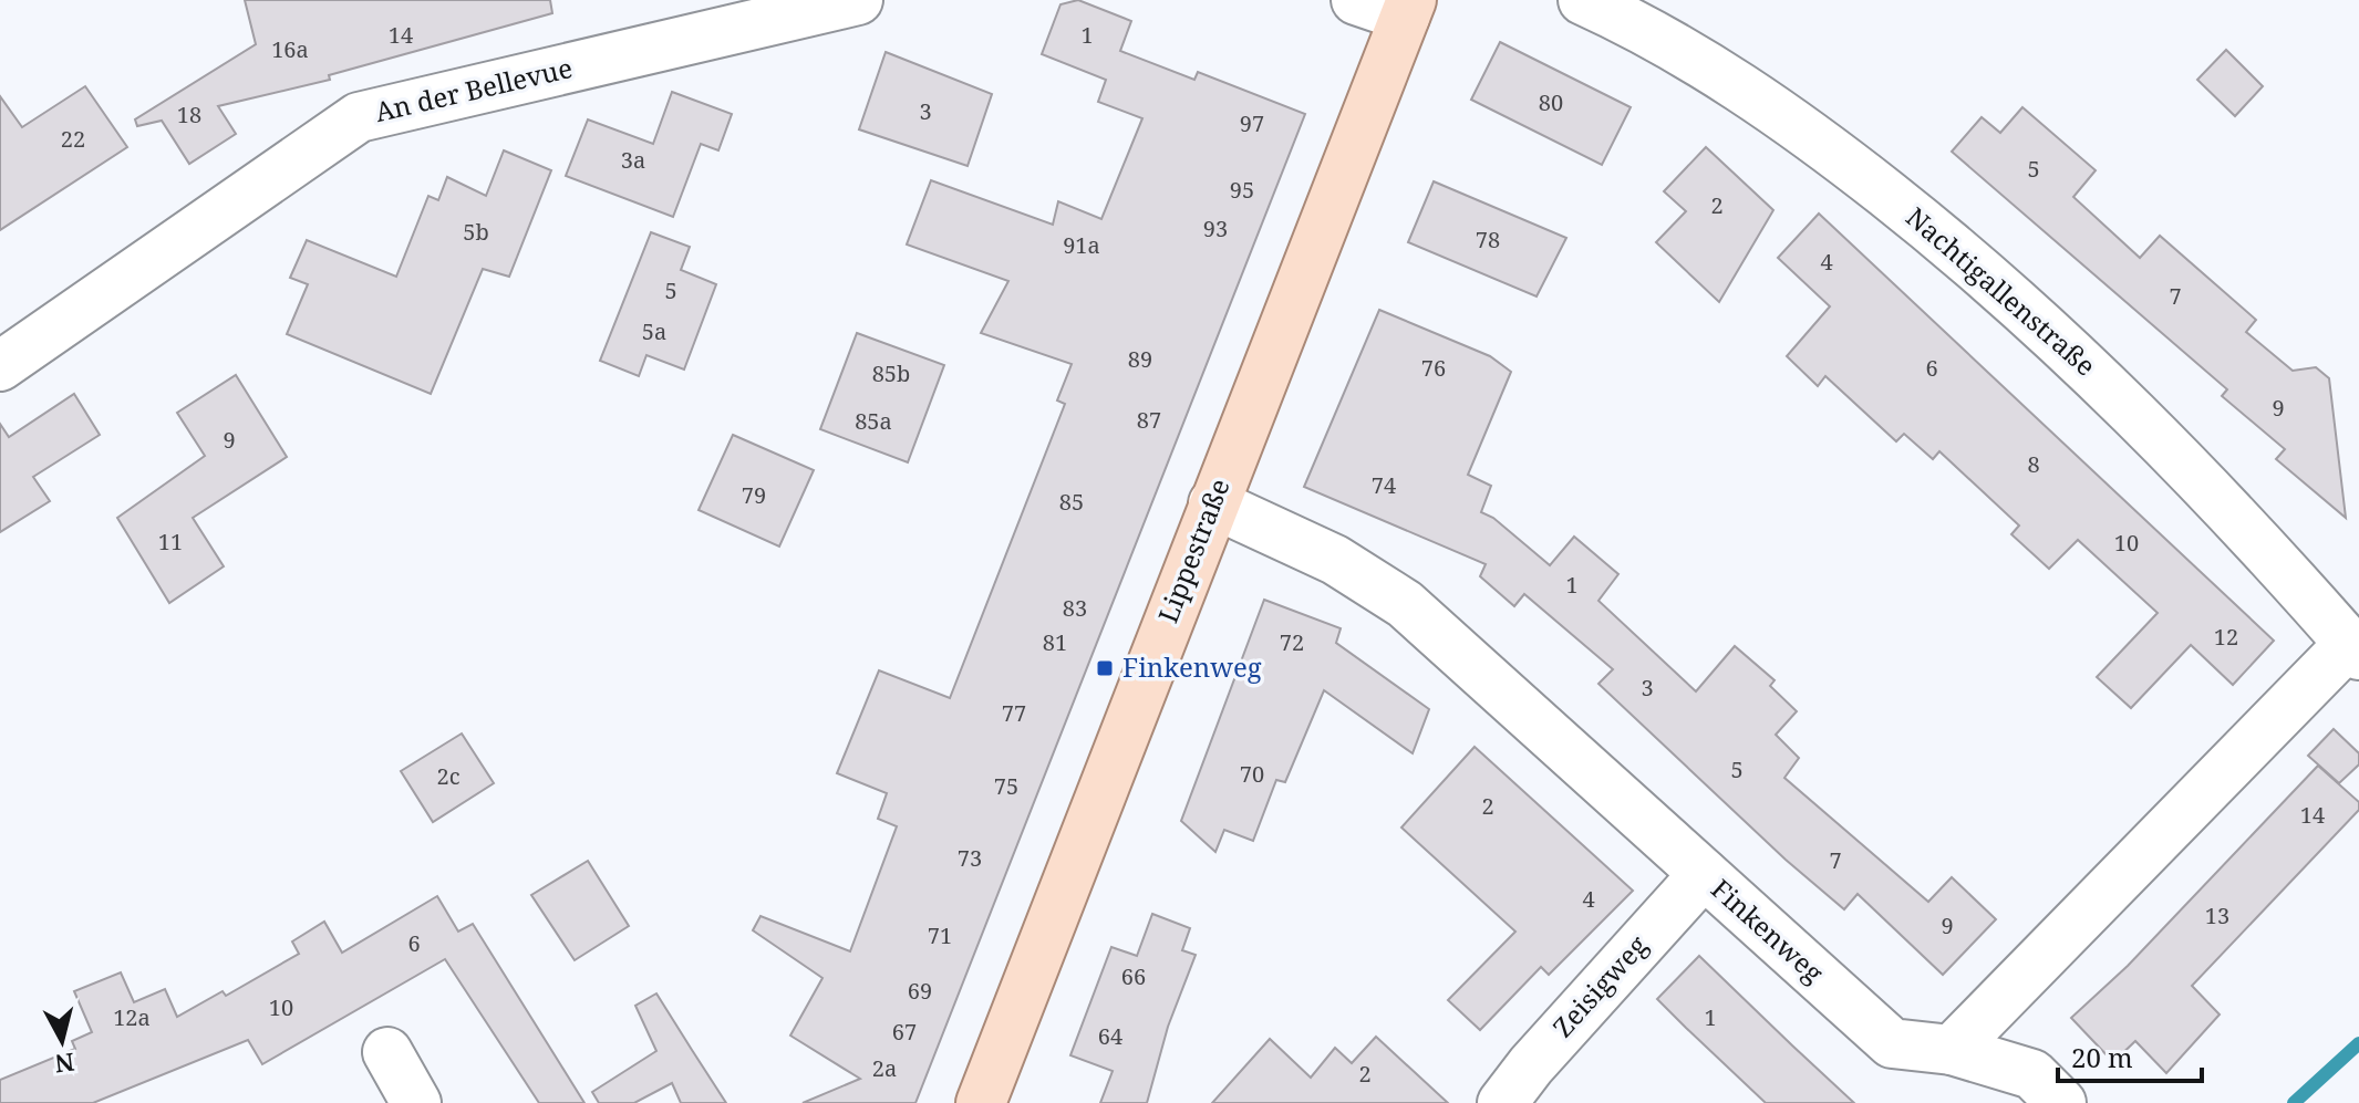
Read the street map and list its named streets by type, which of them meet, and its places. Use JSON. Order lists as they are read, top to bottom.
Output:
{
  "streets": {
    "main road": ["Lippestraße"],
    "street": [
      "An der Bellevue",
      "Nachtigallenstraße",
      "Finkenweg",
      "Zeisigweg"
    ]
  },
  "crossings": [
    ["Lippestraße", "Finkenweg"],
    ["Finkenweg", "Zeisigweg"]
  ],
  "places": {
    "transit": ["Finkenweg"]
  },
  "house_numbers": [
    "14",
    "1",
    "16a",
    "80",
    "3",
    "18",
    "97",
    "22",
    "3a",
    "5",
    "95",
    "2",
    "93",
    "5b",
    "78",
    "91a",
    "4",
    "5",
    "7",
    "5a",
    "89",
    "76",
    "6",
    "85b",
    "9",
    "87",
    "85a",
    "9",
    "8",
    "74",
    "79",
    "85",
    "11",
    "10",
    "1",
    "83",
    "12",
    "81",
    "72",
    "3",
    "77",
    "5",
    "70",
    "2c",
    "75",
    "2",
    "14",
    "73",
    "7",
    "4",
    "13",
    "9",
    "71",
    "6",
    "66",
    "69",
    "10",
    "12a",
    "1",
    "67",
    "64",
    "2a",
    "2"
  ],
  "scale_bar": "20 m",
  "north": "bottom"
}
